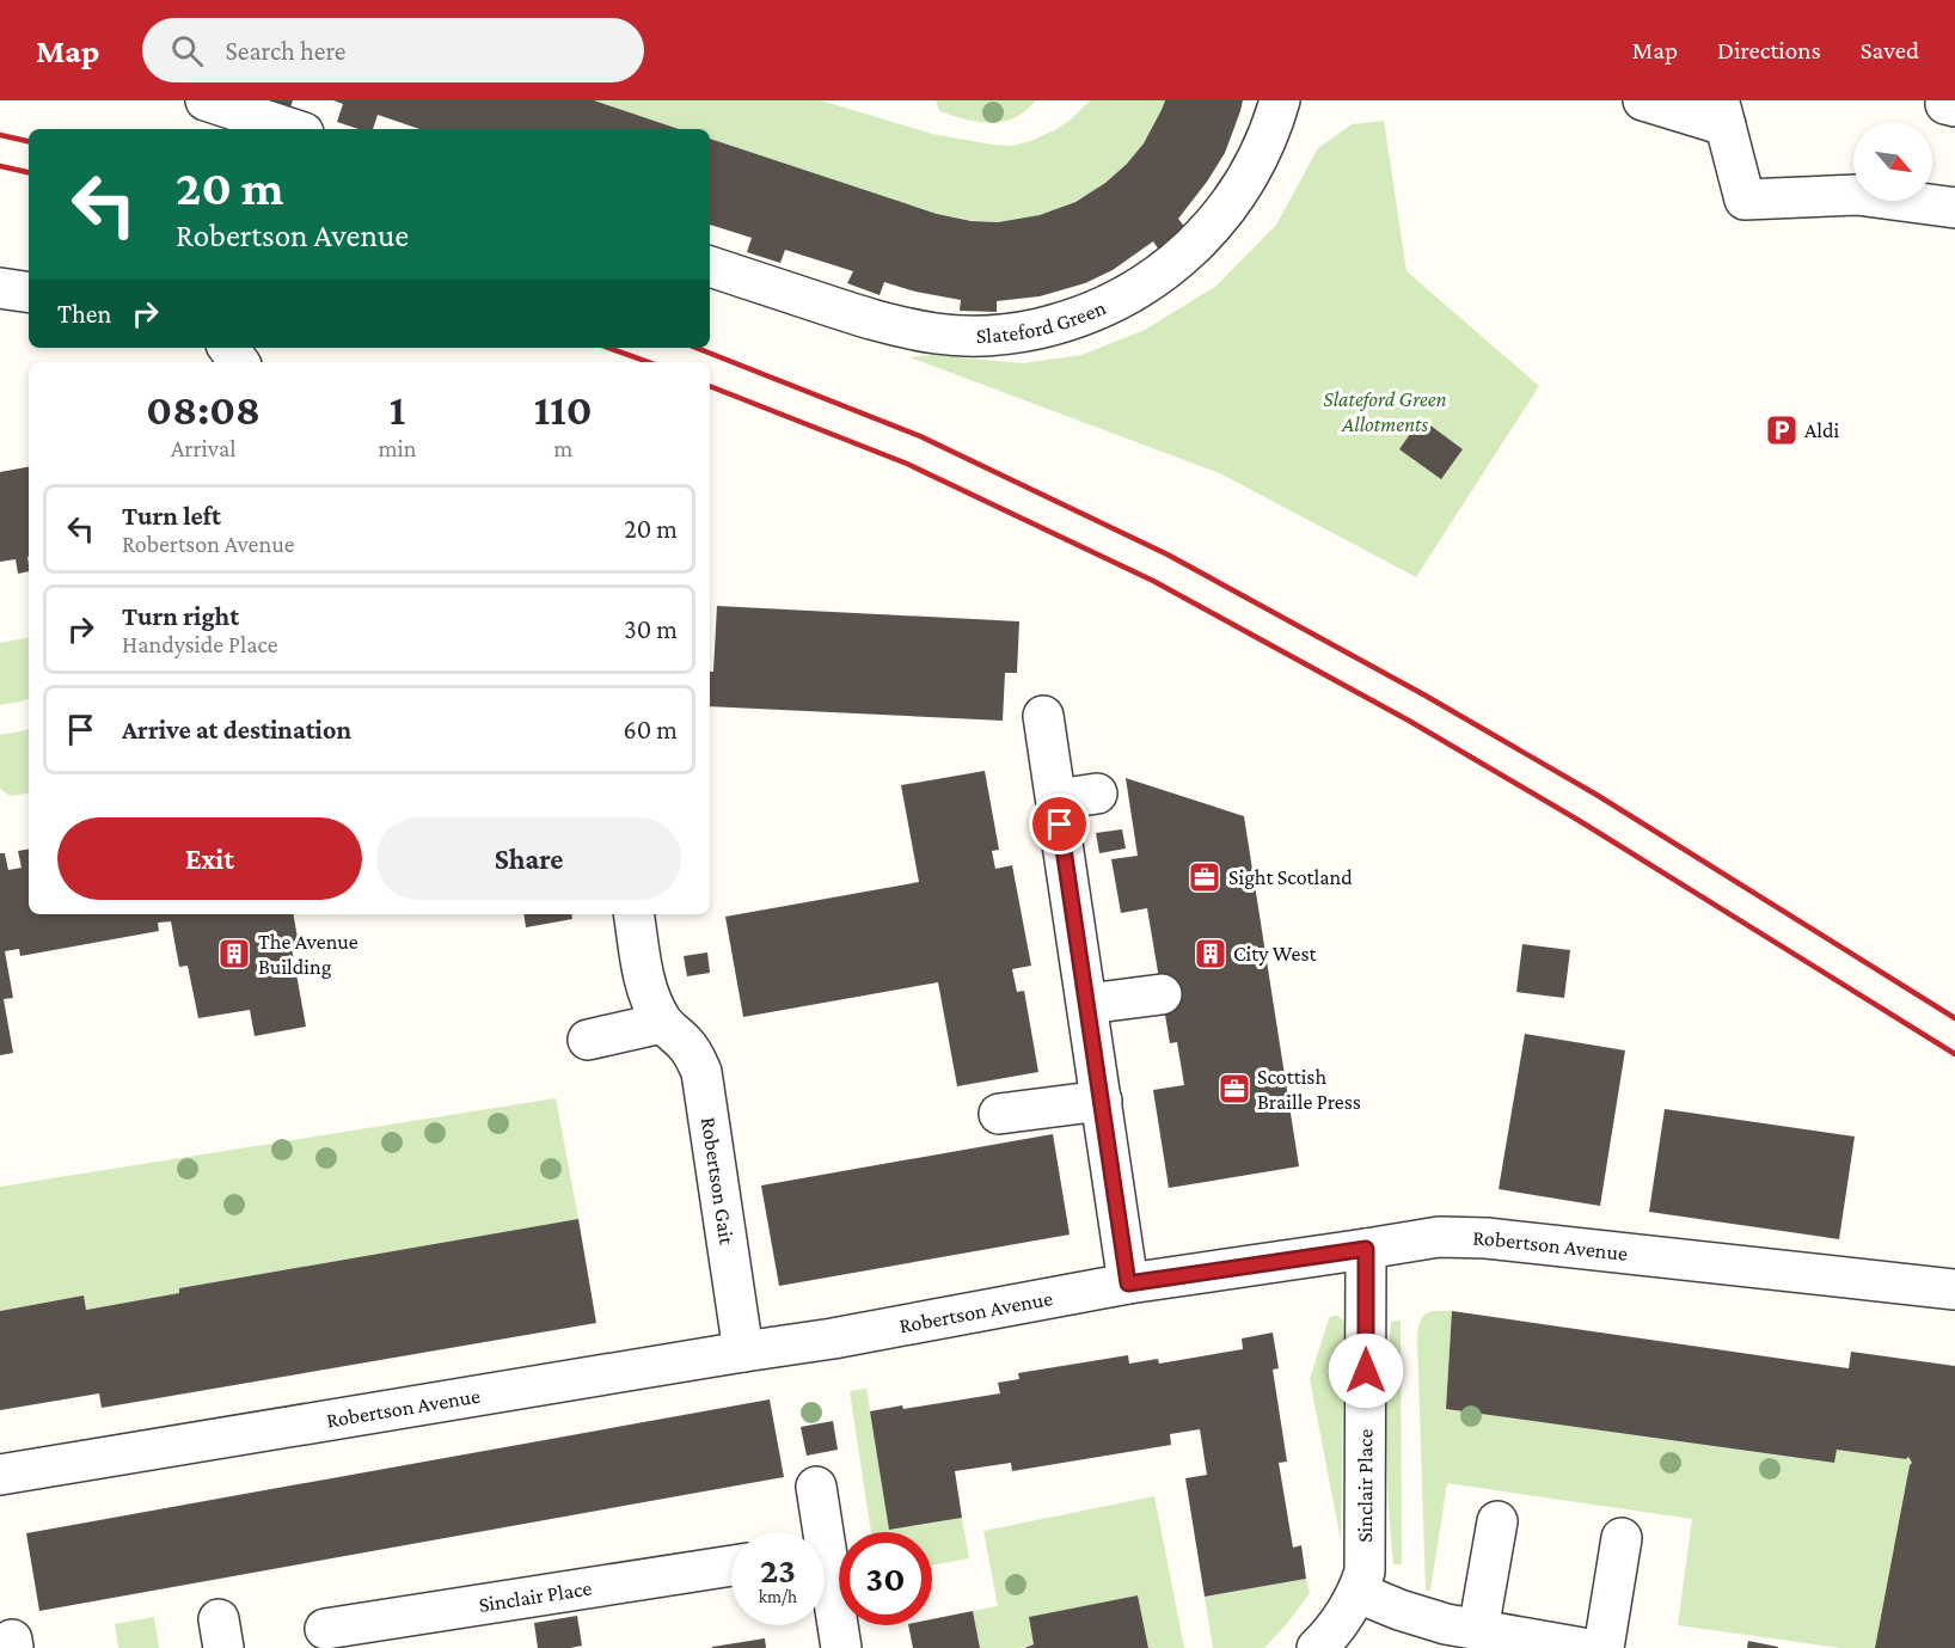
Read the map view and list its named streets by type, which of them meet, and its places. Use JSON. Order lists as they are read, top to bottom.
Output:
{
  "streets": {
    "street": [
      "Slateford Green",
      "Robertson Gait",
      "Robertson Avenue",
      "Sinclair Place"
    ]
  },
  "crossings": [
    ["Robertson Gait", "Robertson Avenue"],
    ["Robertson Avenue", "Sinclair Place"]
  ],
  "parks": ["Slateford Green Allotments"],
  "places": {
    "parking": ["Aldi"],
    "office": ["Sight Scotland", "Scottish Braille Press"],
    "building": ["The Avenue Building", "City West"]
  },
  "north": "bottom right",
  "page": {
    "header": "Map",
    "search": "Search here",
    "nav": ["Map", "Directions", "Saved"],
    "turn": ["20 m", "Robertson Avenue"],
    "then": "Then",
    "eta": [
      "08:08",
      "Arrival",
      "1",
      "min",
      "110",
      "m"
    ],
    "list": [
      {
        "name": "Turn left",
        "note": "Robertson Avenue",
        "value": "20 m"
      },
      {
        "name": "Turn right",
        "note": "Handyside Place",
        "value": "30 m"
      },
      {
        "name": "Arrive at destination",
        "value": "60 m"
      }
    ],
    "buttons": ["Exit", "Share"],
    "speed": "23 km/h",
    "limit": "30"
  }
}
